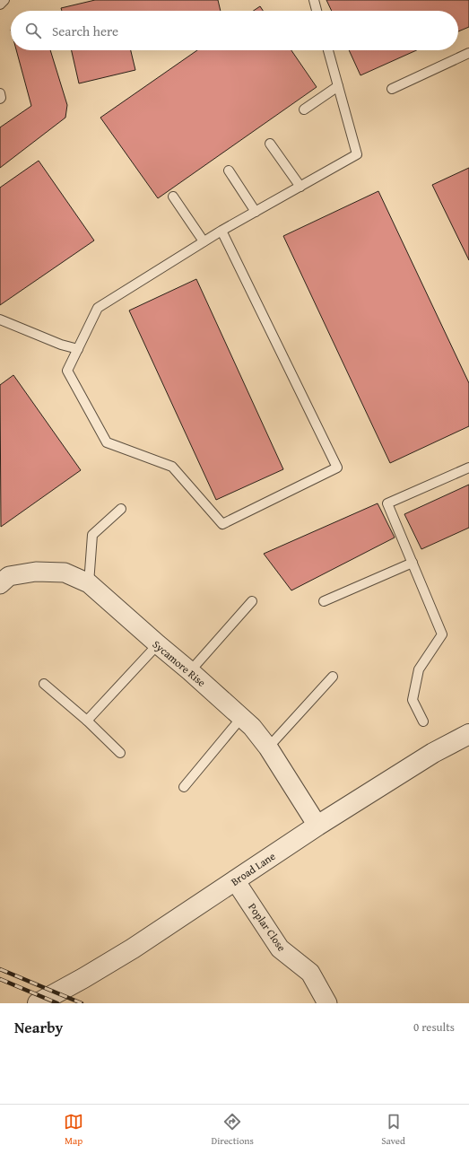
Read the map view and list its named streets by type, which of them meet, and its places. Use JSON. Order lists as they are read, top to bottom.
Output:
{
  "streets": {
    "street": ["Sycamore Rise", "Broad Lane", "Poplar Close"]
  },
  "crossings": [
    ["Sycamore Rise", "Broad Lane"],
    ["Broad Lane", "Poplar Close"]
  ],
  "page": {
    "search": "Search here",
    "heading": ["Nearby", "0 results"],
    "nav": ["Map", "Directions", "Saved"]
  }
}
